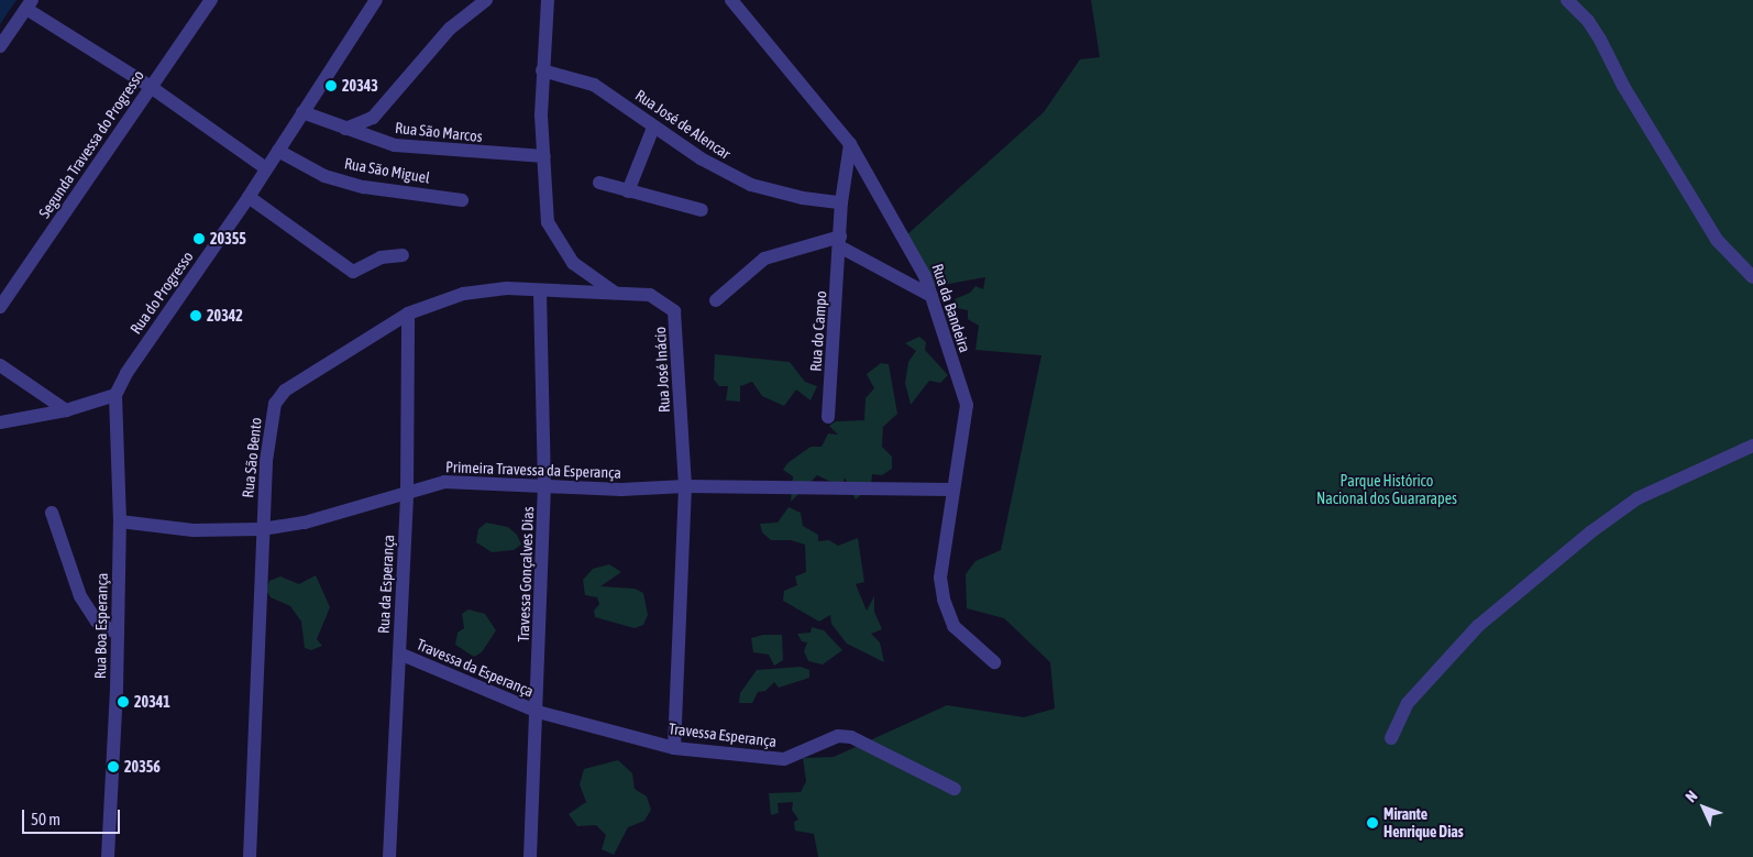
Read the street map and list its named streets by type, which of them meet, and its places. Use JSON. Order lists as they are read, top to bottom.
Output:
{
  "streets": {
    "street": [
      "Rua José de Alencar",
      "Rua São Marcos",
      "Segunda Travessa do Progresso",
      "Rua São Miguel",
      "Rua do Progresso",
      "Rua da Bandeira",
      "Rua do Campo",
      "Rua José Inácio",
      "Rua São Bento",
      "Primeira Travessa da Esperança",
      "Travessa Gonçalves Dias",
      "Rua da Esperança",
      "Rua Boa Esperança",
      "Travessa da Esperança",
      "Travessa Esperança"
    ]
  },
  "crossings": [
    ["Rua José de Alencar", "Rua do Campo"],
    ["Rua São Marcos", "Rua do Progresso"],
    ["Rua São Miguel", "Rua do Progresso"],
    ["Rua do Progresso", "Rua Boa Esperança"],
    ["Rua da Bandeira", "Rua do Campo"],
    ["Rua da Bandeira", "Primeira Travessa da Esperança"],
    ["Rua José Inácio", "Rua São Bento"],
    ["Rua José Inácio", "Primeira Travessa da Esperança"],
    ["Rua José Inácio", "Travessa Esperança"],
    ["Rua São Bento", "Primeira Travessa da Esperança"],
    ["Rua São Bento", "Travessa Gonçalves Dias"],
    ["Rua São Bento", "Rua da Esperança"],
    ["Primeira Travessa da Esperança", "Travessa Gonçalves Dias"],
    ["Primeira Travessa da Esperança", "Rua da Esperança"],
    ["Primeira Travessa da Esperança", "Rua Boa Esperança"],
    ["Travessa Gonçalves Dias", "Travessa da Esperança"],
    ["Travessa Gonçalves Dias", "Travessa Esperança"],
    ["Rua da Esperança", "Travessa da Esperança"],
    ["Travessa da Esperança", "Travessa Esperança"]
  ],
  "parks": ["Parque Histórico Nacional dos Guararapes"],
  "places": [
    "20343",
    "20355",
    "20342",
    "20341",
    "20356",
    "Mirante Henrique Dias"
  ],
  "scale_bar": "50 m",
  "north": "top left"
}
